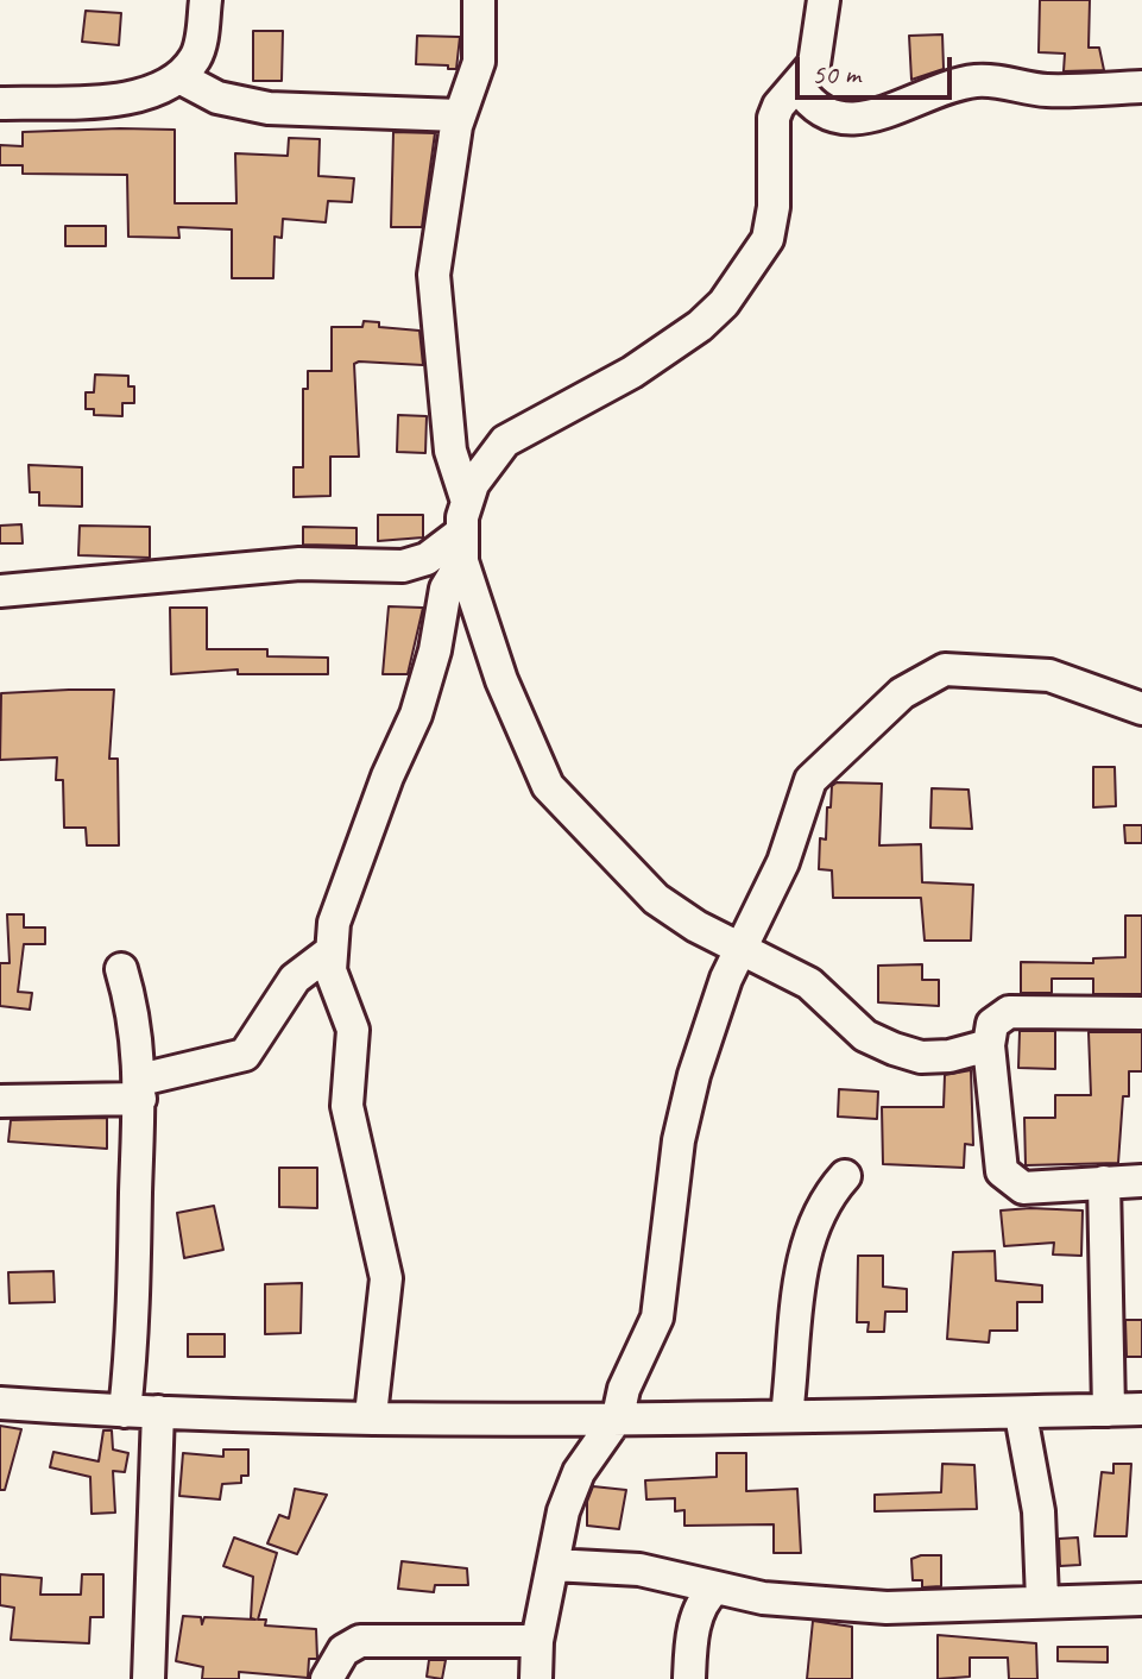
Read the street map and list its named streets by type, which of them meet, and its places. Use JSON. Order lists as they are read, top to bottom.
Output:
{
  "scale_bar": "50 m"
}
